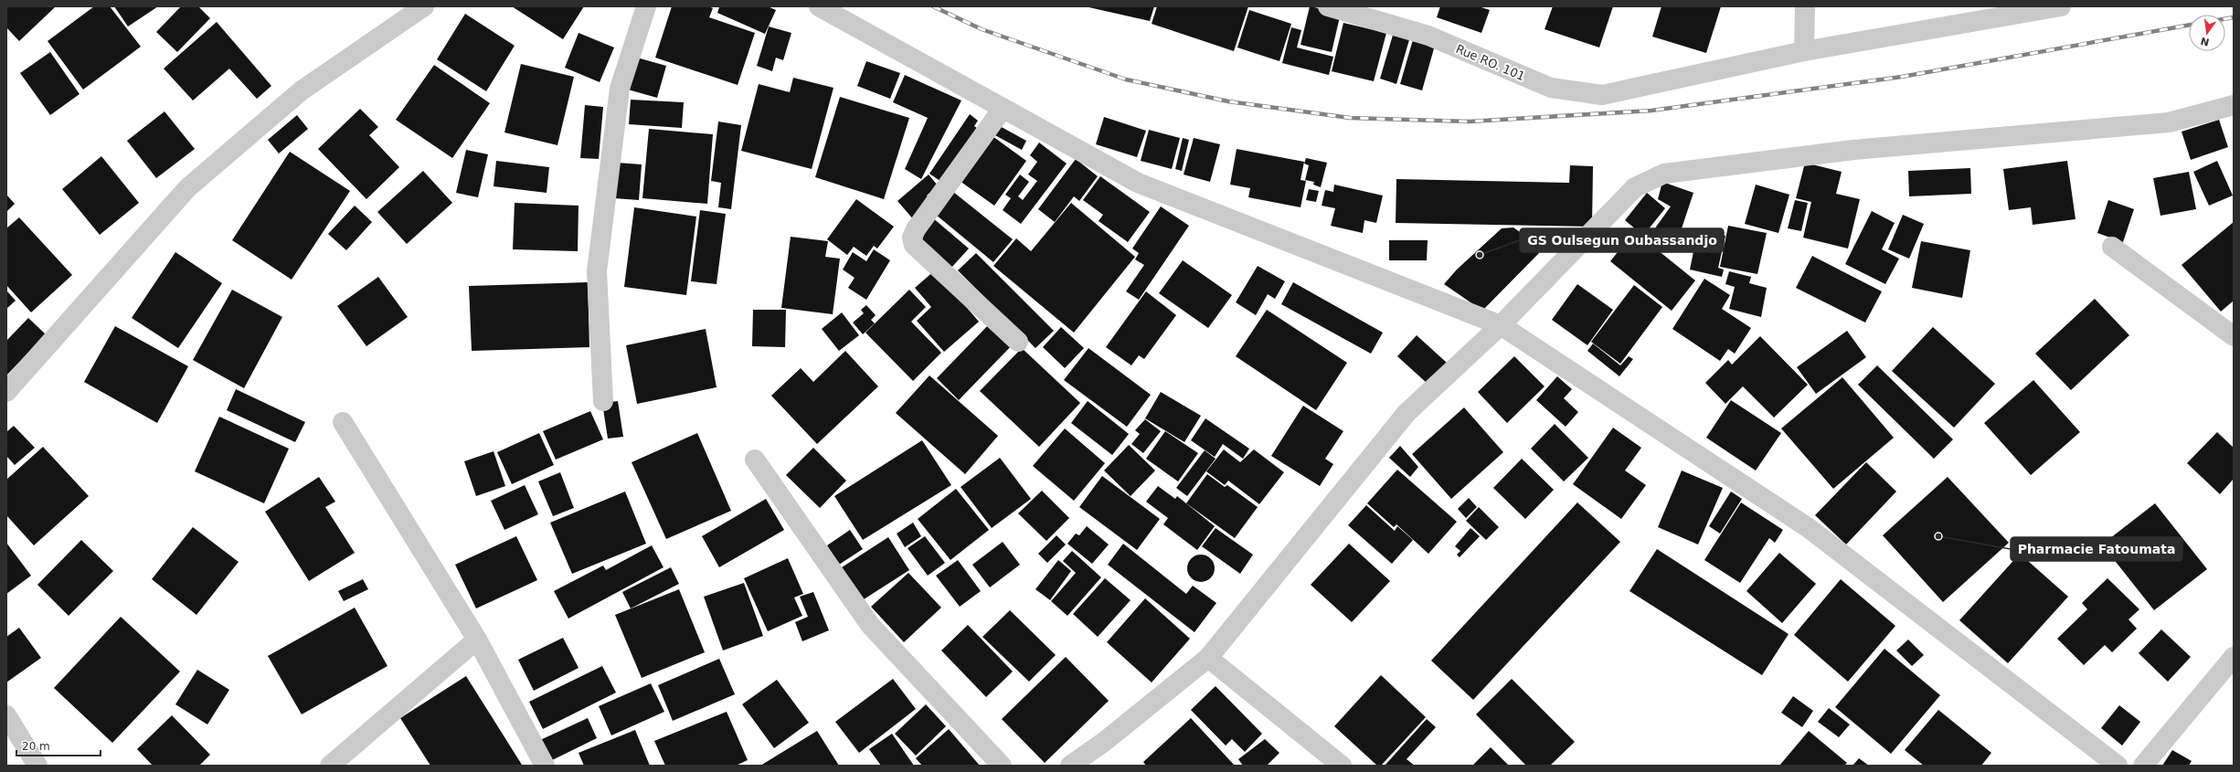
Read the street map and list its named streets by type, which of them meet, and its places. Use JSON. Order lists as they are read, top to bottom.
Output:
{
  "streets": {
    "street": ["Rue RO. 101"]
  },
  "places": ["GS Oulsegun Oubassandjo", "Pharmacie Fatoumata"],
  "scale_bar": "20 m",
  "north": "bottom"
}
